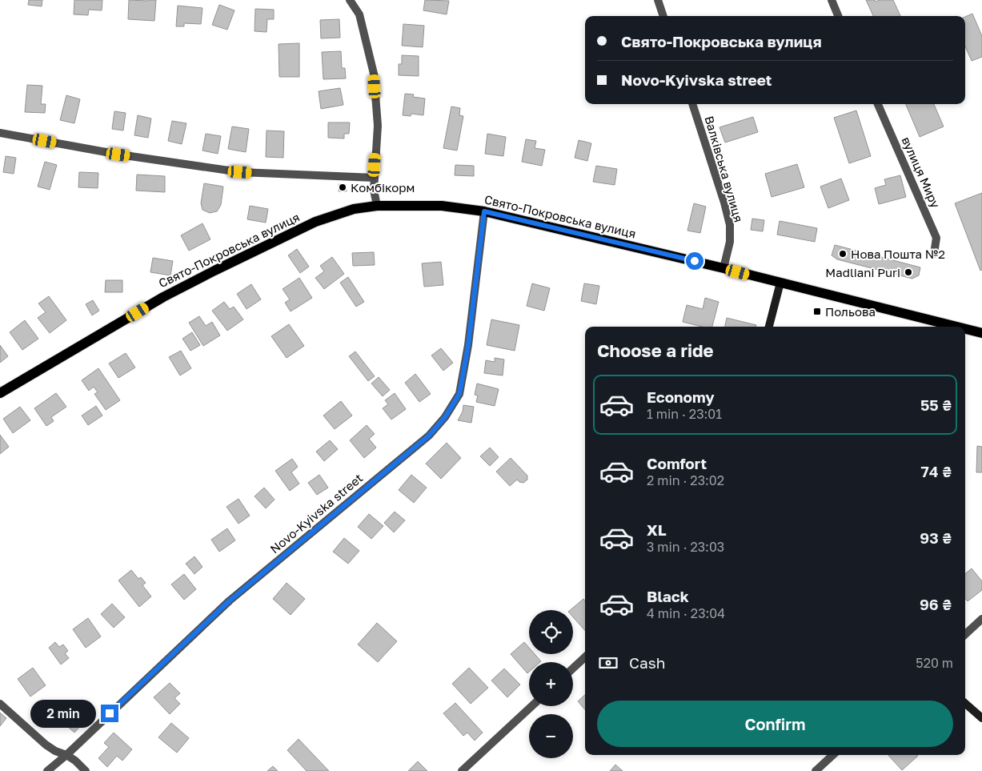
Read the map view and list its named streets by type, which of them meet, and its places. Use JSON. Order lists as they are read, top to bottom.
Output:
{
  "streets": {
    "main road": ["Свято-Покровська вулиця"],
    "street": ["Валківська вулиця", "вулиця Миру", "Novo-Kyivska street"]
  },
  "crossings": [
    ["Валківська вулиця", "Свято-Покровська вулиця"],
    ["Свято-Покровська вулиця", "Novo-Kyivska street"]
  ],
  "places": {
    "other": ["Комбікорм", "Нова Пошта №2", "Madliani Puri"],
    "transit": ["Польова"]
  },
  "page": {
    "banner": ["Свято-Покровська вулиця", "Novo-Kyivska street"],
    "heading": "Choose a ride",
    "list": [
      {
        "name": "Economy",
        "note": "1 min · 23:01",
        "value": "55 ₴"
      },
      {
        "name": "Comfort",
        "note": "2 min · 23:02",
        "value": "74 ₴"
      },
      {
        "name": "XL",
        "note": "3 min · 23:03",
        "value": "93 ₴"
      },
      {
        "name": "Black",
        "note": "4 min · 23:04",
        "value": "96 ₴"
      }
    ],
    "map_buttons": ["+", "−"],
    "pay": ["Cash", "520 m"],
    "buttons": "Confirm",
    "bubble": "2 min"
  }
}
